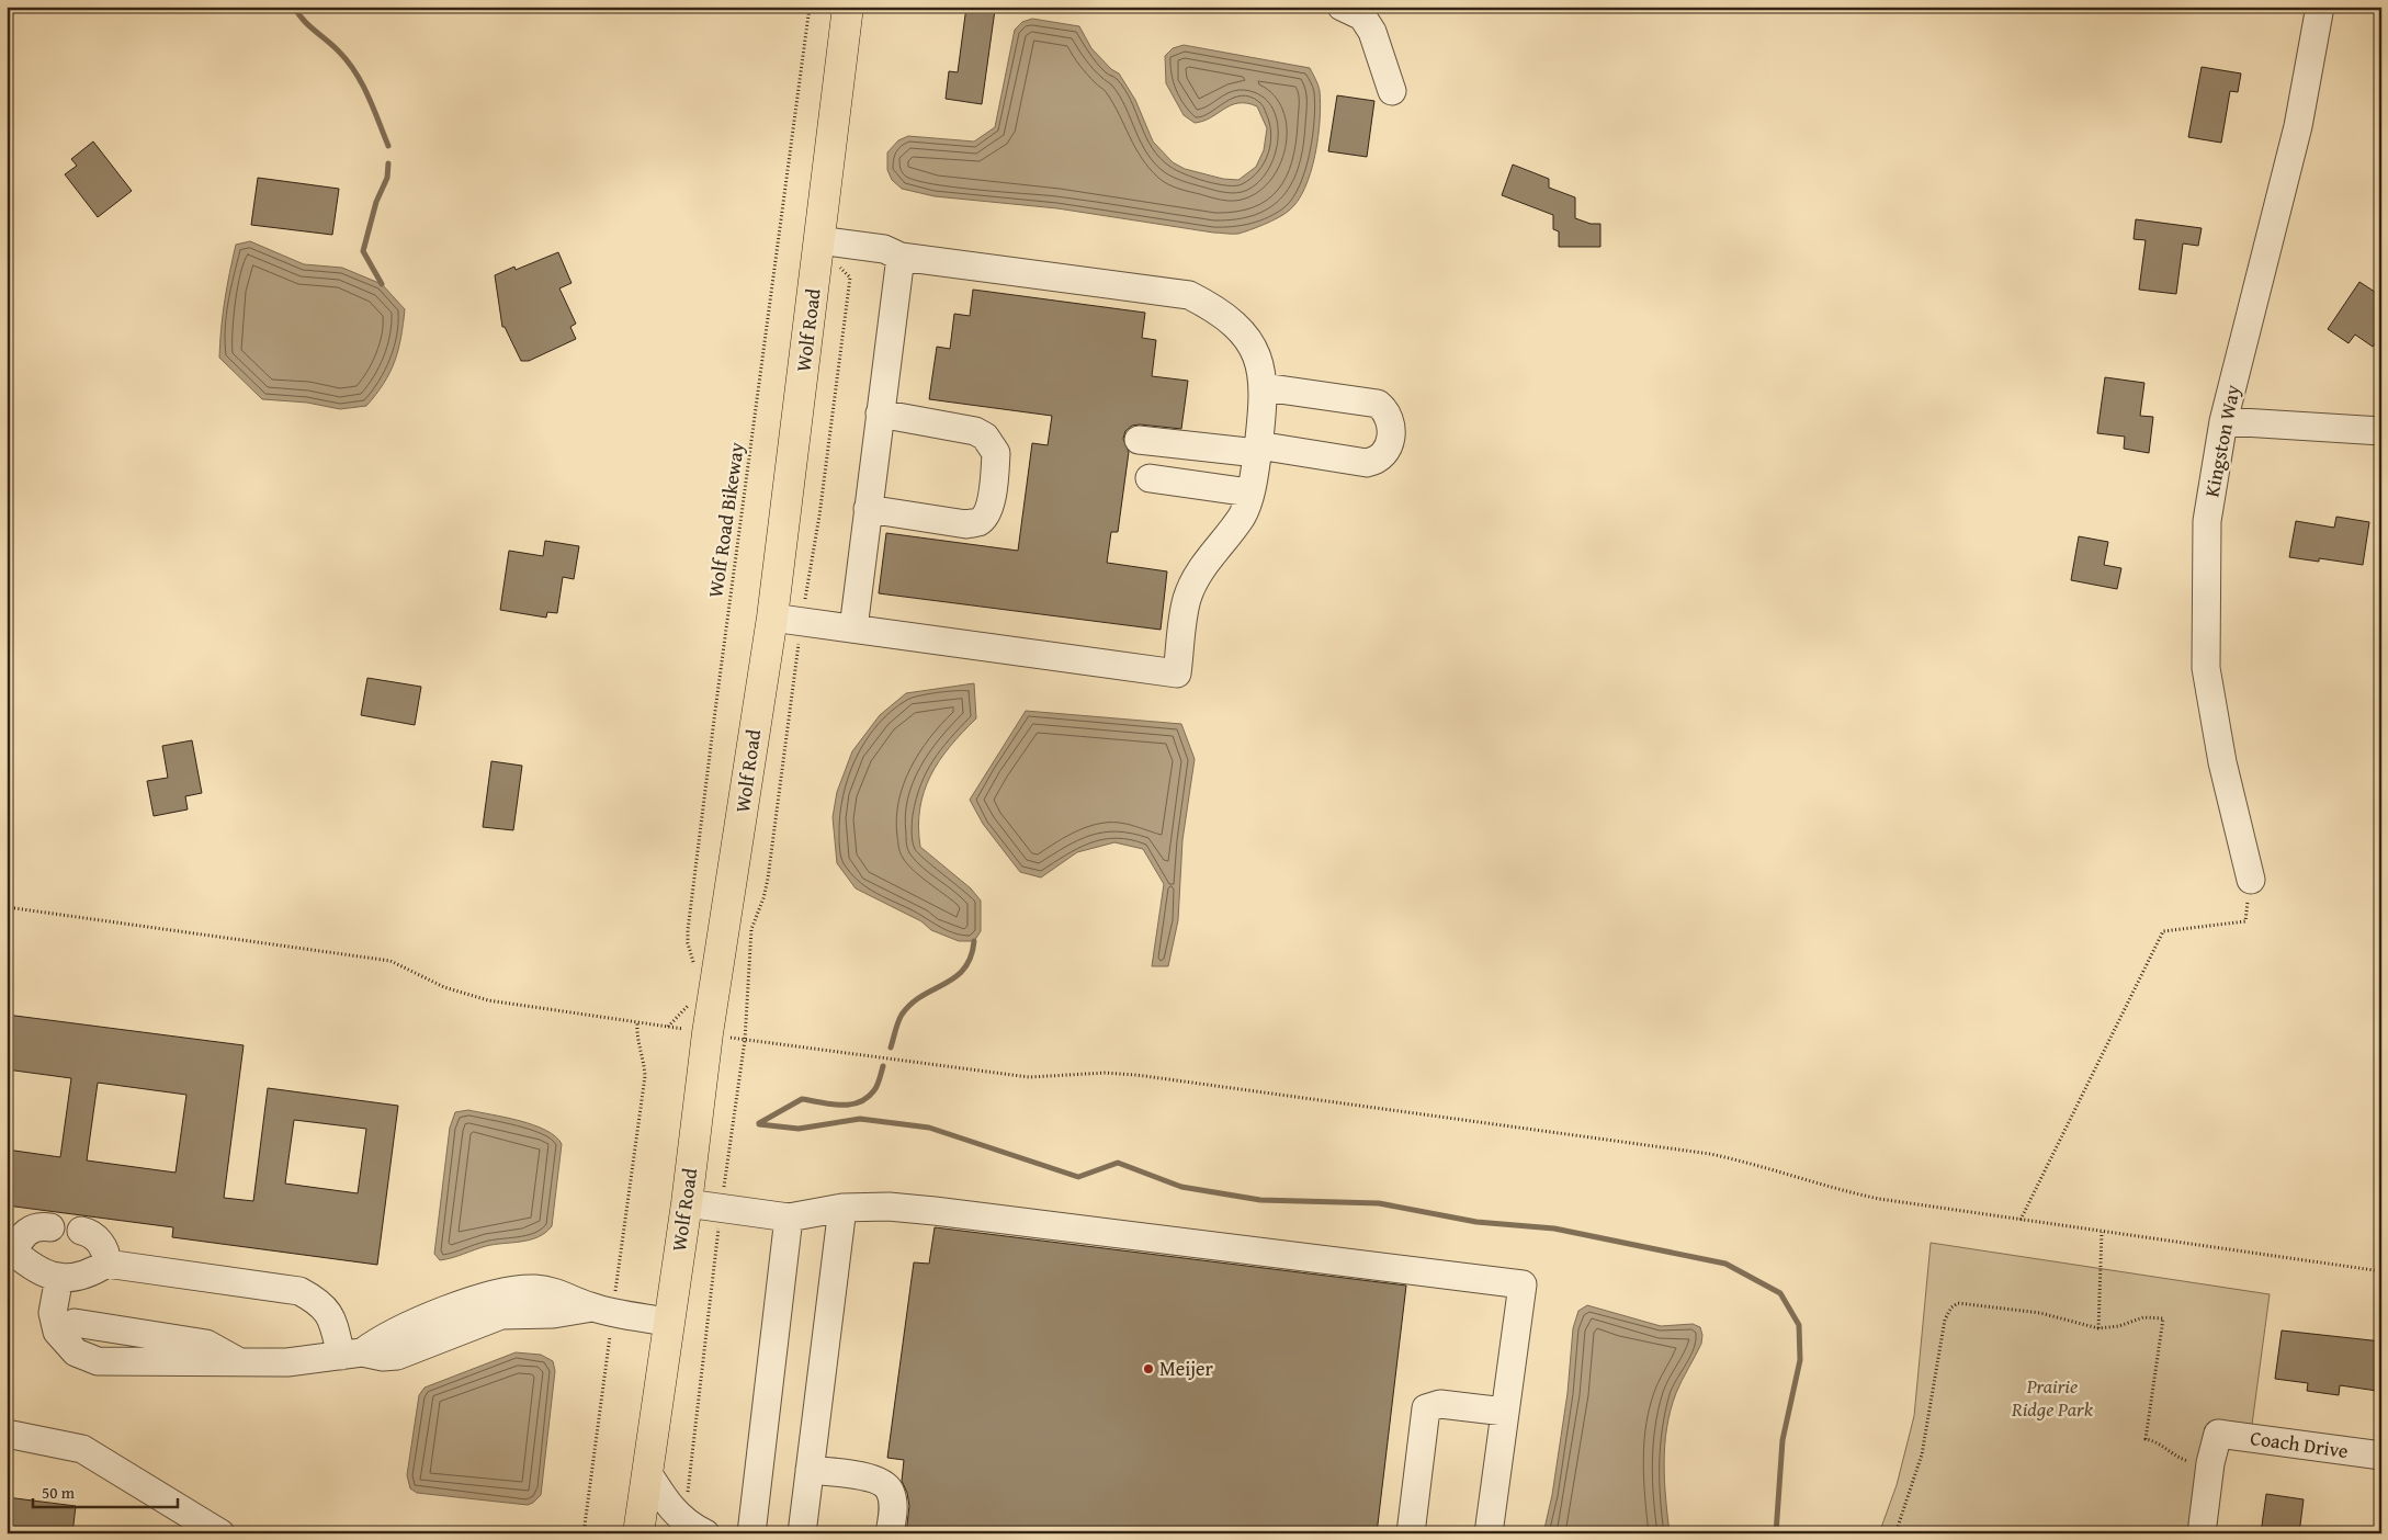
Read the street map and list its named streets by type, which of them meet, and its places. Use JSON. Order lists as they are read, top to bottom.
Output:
{
  "streets": {
    "main road": ["Wolf Road"],
    "street": ["Kingston Way", "Coach Drive"],
    "path": ["Wolf Road Bikeway"]
  },
  "parks": ["Prairie Ridge Park"],
  "places": ["Meijer"],
  "scale_bar": "50 m"
}
